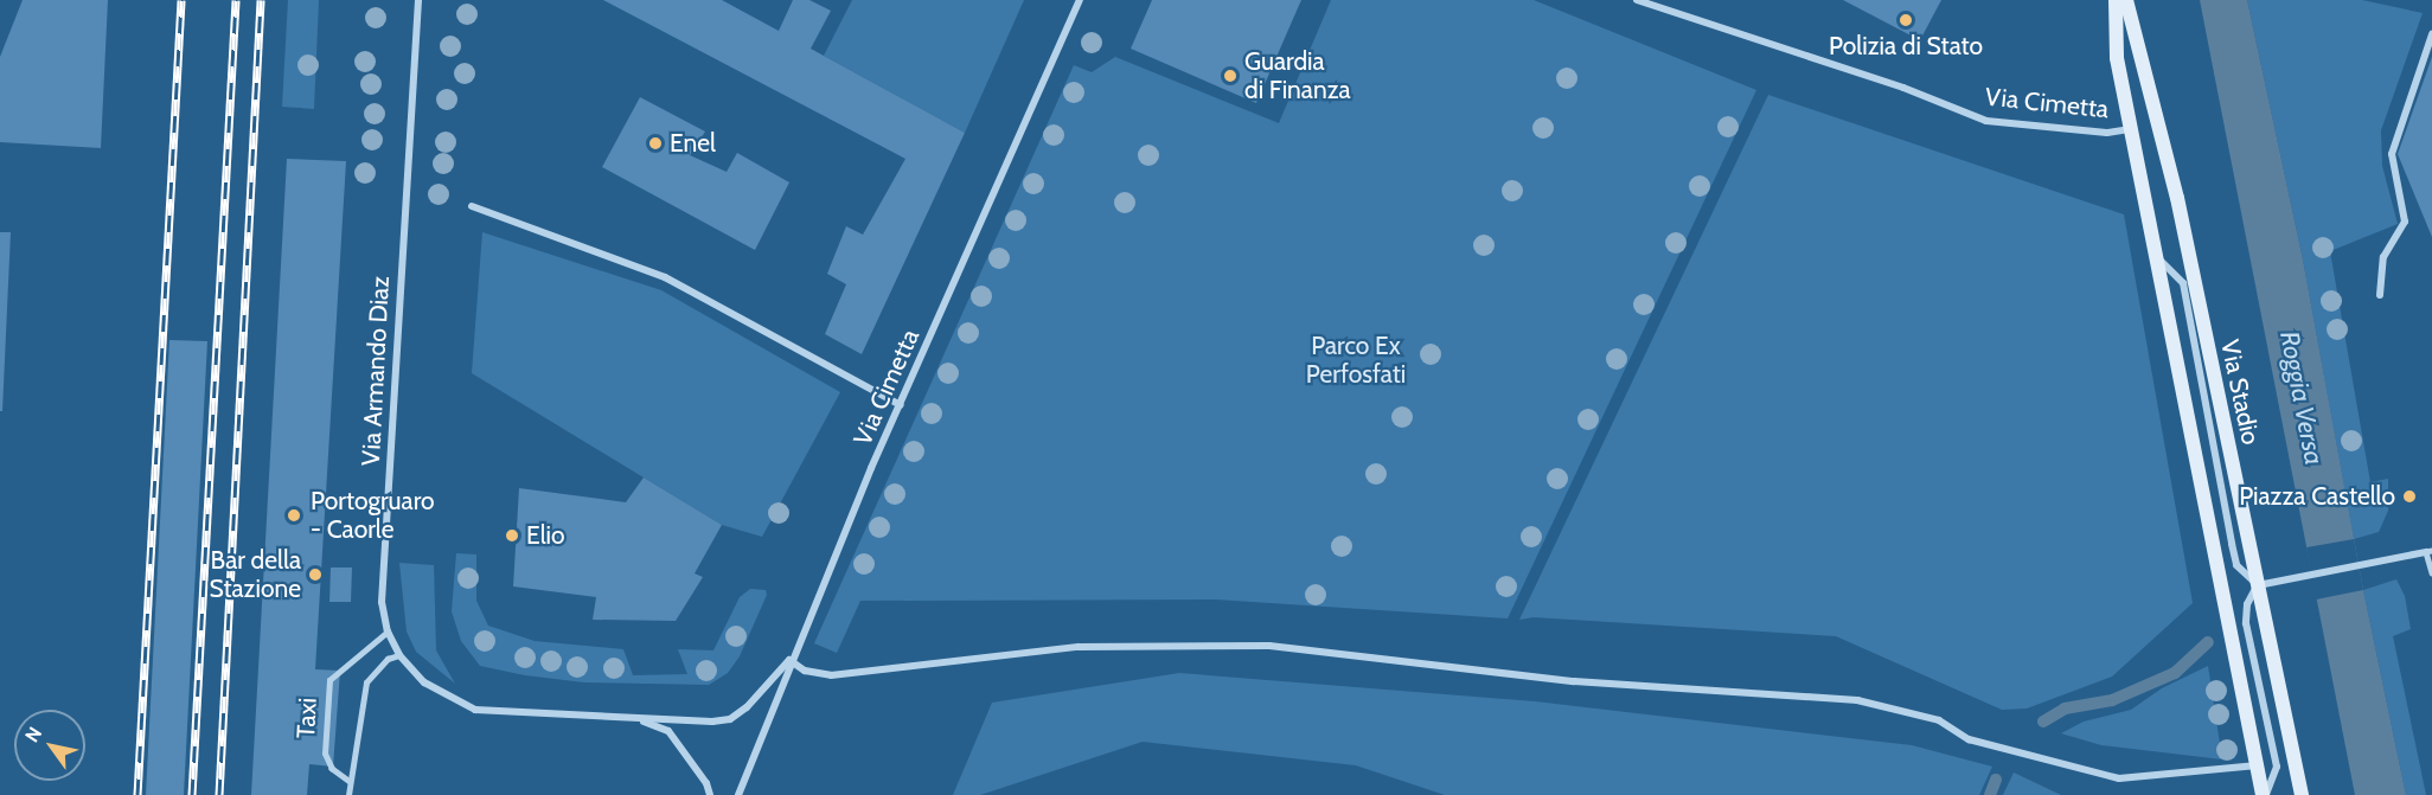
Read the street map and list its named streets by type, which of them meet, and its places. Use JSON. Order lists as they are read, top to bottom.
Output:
{
  "streets": {
    "main road": ["Via Stadio"],
    "street": ["Via Cimetta", "Via Armando Diaz"],
    "lane": ["Taxi"]
  },
  "crossings": [
    ["Via Cimetta", "Via Armando Diaz"],
    ["Via Armando Diaz", "Taxi"]
  ],
  "water": ["Roggia Versa"],
  "parks": ["Parco Ex Perfosfati"],
  "places": [
    "Polizia di Stato",
    "Guardia di Finanza",
    "Enel",
    "Piazza Castello",
    "Portogruaro - Caorle",
    "Elio",
    "Bar della Stazione"
  ],
  "north": "top left"
}
